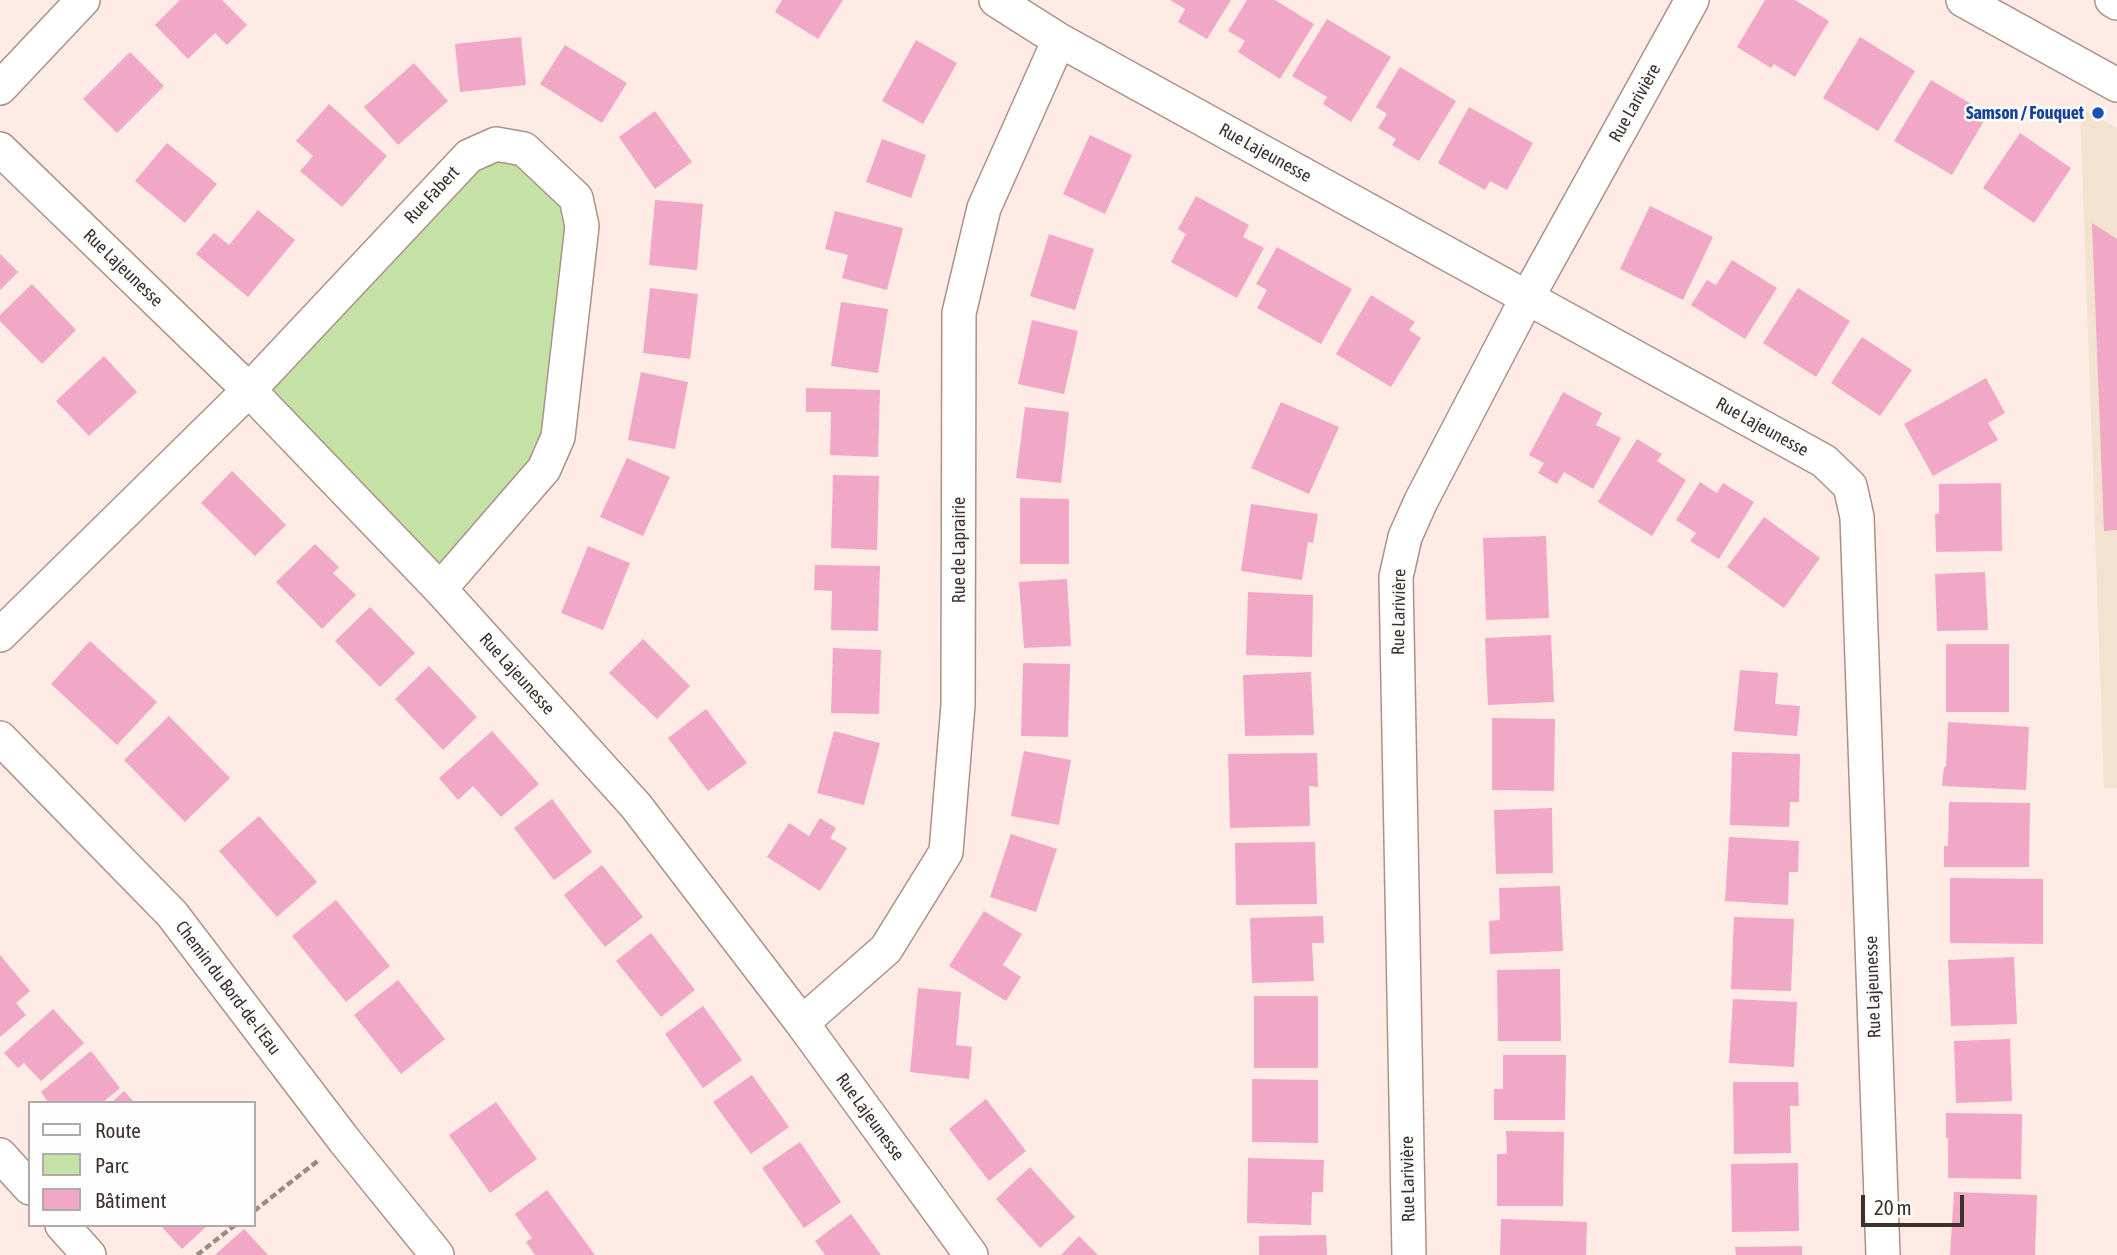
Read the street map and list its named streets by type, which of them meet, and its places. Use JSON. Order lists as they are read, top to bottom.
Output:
{
  "streets": {
    "street": [
      "Rue Larivière",
      "Rue Lajeunesse",
      "Rue Fabert",
      "Rue de Laprairie",
      "Chemin du Bord-de-l'Eau"
    ]
  },
  "crossings": [
    ["Rue Larivière", "Rue Lajeunesse"],
    ["Rue Lajeunesse", "Rue Fabert"],
    ["Rue Lajeunesse", "Rue de Laprairie"]
  ],
  "places": ["Samson / Fouquet"],
  "legend": ["Route", "Parc", "Bâtiment"],
  "scale_bar": "20 m"
}
